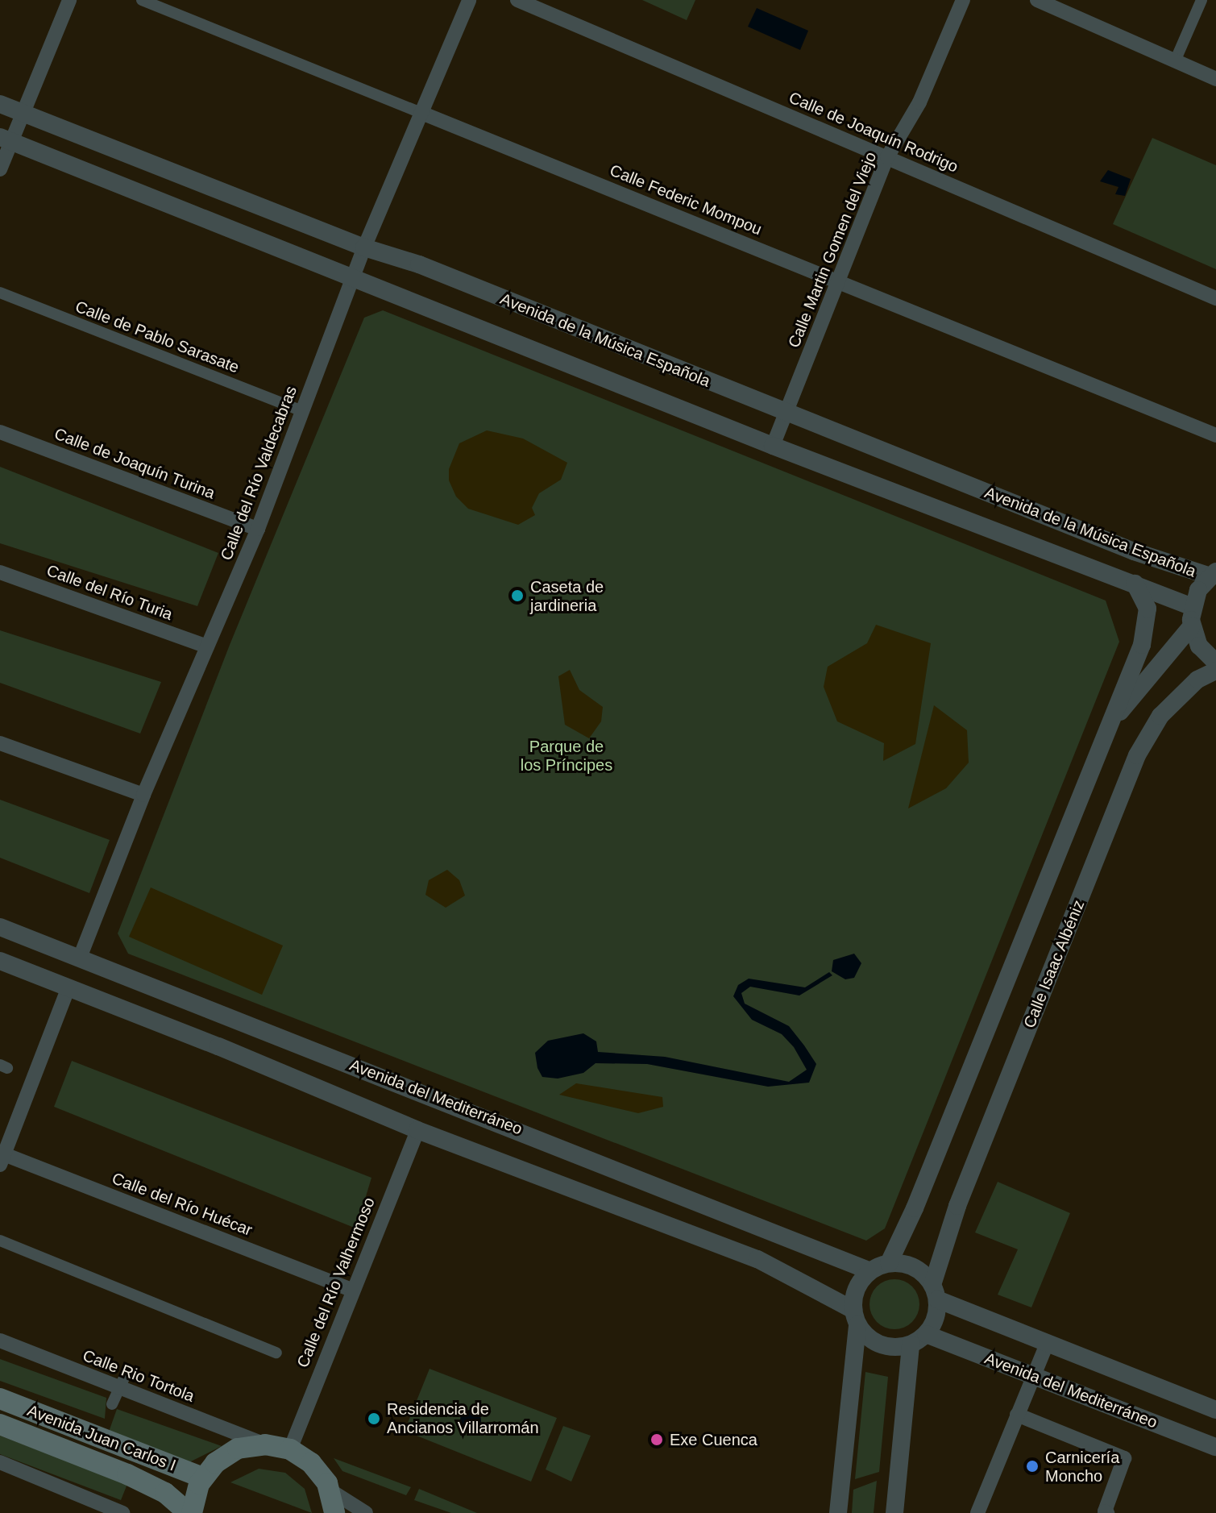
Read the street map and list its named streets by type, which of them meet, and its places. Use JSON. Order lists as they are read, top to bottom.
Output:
{
  "streets": {
    "main road": ["Avenida Juan Carlos I"],
    "street": [
      "Calle de Joaquín Rodrigo",
      "Calle Federic Mompou",
      "Calle Martin Gomen del Viejo",
      "Calle de Pablo Sarasate",
      "Avenida de la Música Española",
      "Calle de Joaquín Turina",
      "Calle del Río Valdecabras",
      "Calle del Río Turia",
      "Calle Isaac Albéniz",
      "Avenida del Mediterráneo",
      "Calle del Río Huécar",
      "Calle del Río Valhermoso",
      "Calle Rio Tortola"
    ]
  },
  "crossings": [
    ["Calle de Joaquín Rodrigo", "Calle Martin Gomen del Viejo"],
    ["Calle Federic Mompou", "Calle Martin Gomen del Viejo"],
    ["Calle Federic Mompou", "Calle del Río Valdecabras"],
    ["Calle Martin Gomen del Viejo", "Avenida de la Música Española"],
    ["Calle de Pablo Sarasate", "Calle del Río Valdecabras"],
    ["Avenida de la Música Española", "Calle del Río Valdecabras"],
    ["Calle de Joaquín Turina", "Calle del Río Valdecabras"],
    ["Calle del Río Valdecabras", "Calle del Río Turia"],
    ["Calle del Río Valdecabras", "Avenida del Mediterráneo"],
    ["Calle Isaac Albéniz", "Avenida del Mediterráneo"],
    ["Calle del Río Huécar", "Calle del Río Valhermoso"]
  ],
  "parks": ["Parque de los Príncipes"],
  "places": [
    "Caseta de jardineria",
    "Residencia de Ancianos Villarromán",
    "Exe Cuenca",
    "Carnicería Moncho"
  ]
}
